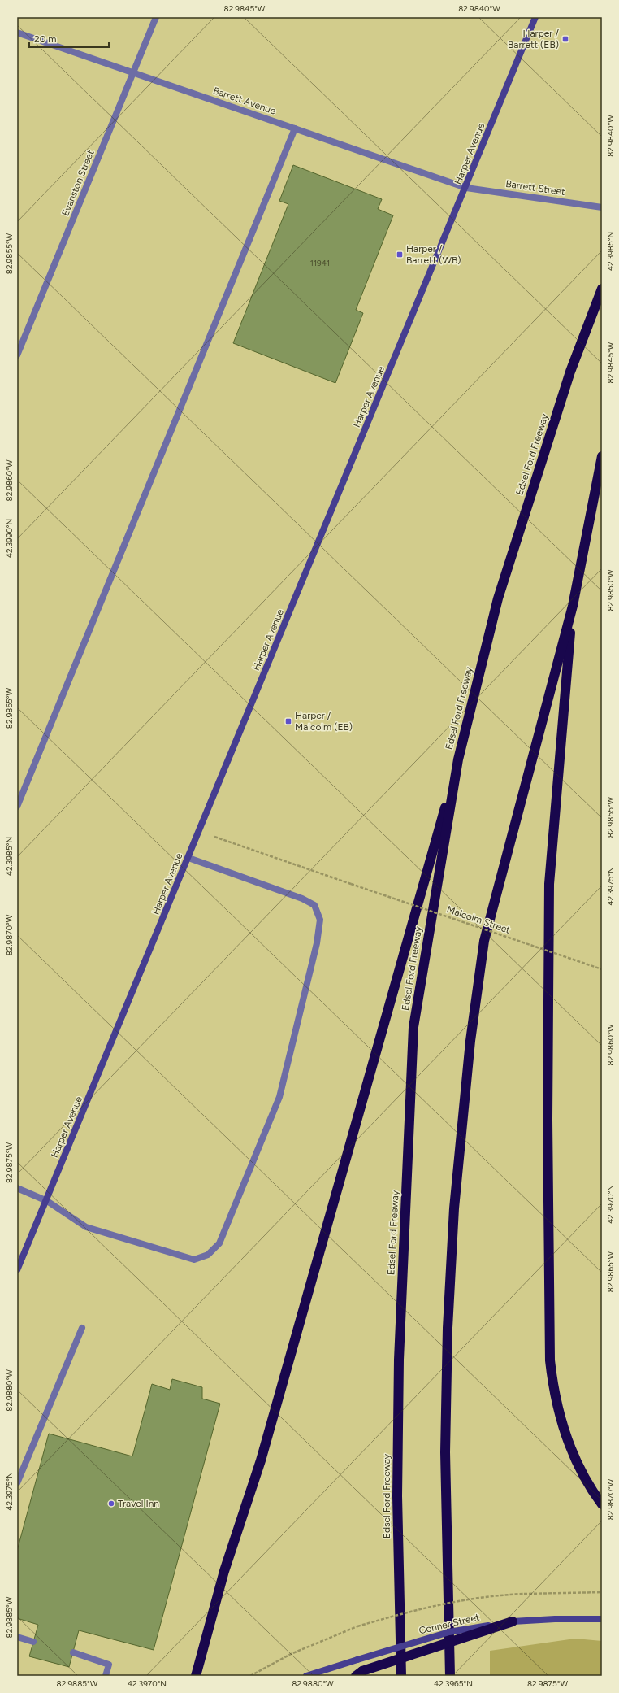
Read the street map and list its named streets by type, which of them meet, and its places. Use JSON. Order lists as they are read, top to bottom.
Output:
{
  "streets": {
    "highway": ["Edsel Ford Freeway"],
    "main road": ["Harper Avenue", "Conner Street"],
    "street": ["Barrett Avenue", "Evanston Street", "Barrett Street"],
    "path": ["Malcolm Street"]
  },
  "crossings": [
    ["Barrett Avenue", "Harper Avenue"],
    ["Barrett Avenue", "Evanston Street"],
    ["Barrett Avenue", "Barrett Street"],
    ["Harper Avenue", "Barrett Street"],
    ["Harper Avenue", "Malcolm Street"]
  ],
  "places": {
    "transit": ["Harper / Barrett (EB)", "Harper / Barrett (WB)", "Harper / Malcolm (EB)"],
    "other": ["Travel Inn"]
  },
  "house_numbers": ["11941"],
  "scale_bar": "20 m",
  "coordinates": [
    "82.9845°W",
    "82.9840°W",
    "42.3985°N",
    "82.9855°W",
    "82.9860°W",
    "42.3990°N",
    "82.9850°W",
    "82.9865°W",
    "42.3975°N",
    "82.9870°W",
    "82.9875°W",
    "42.3970°N",
    "82.9880°W",
    "82.9885°W",
    "42.3965°N"
  ]
}
